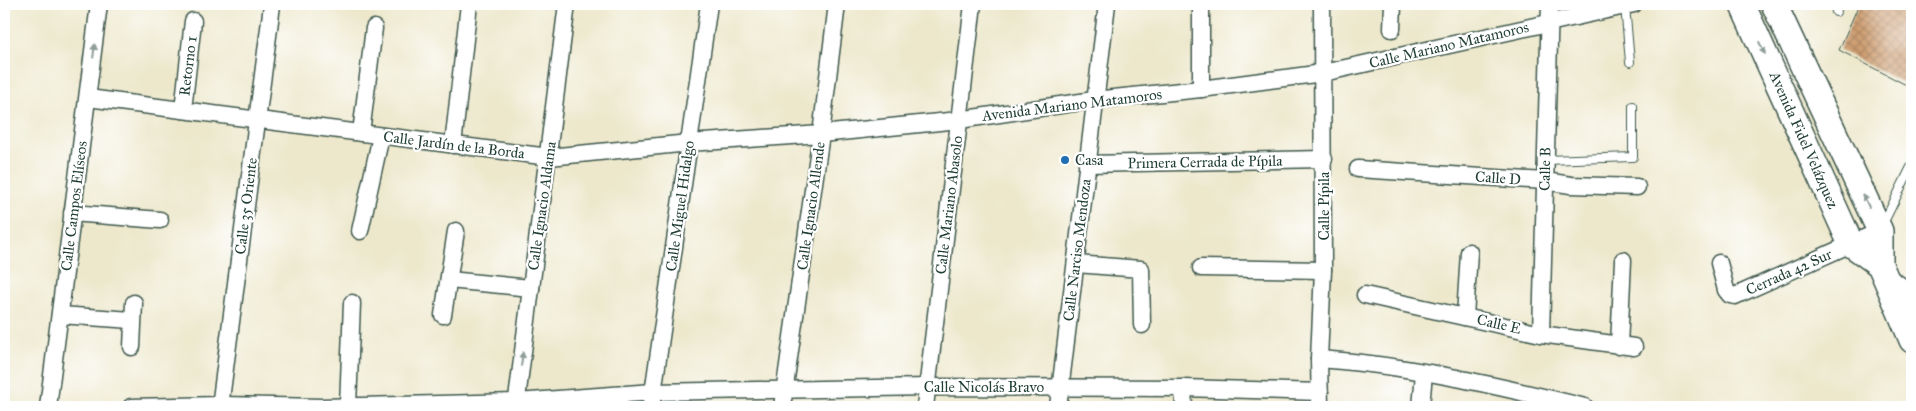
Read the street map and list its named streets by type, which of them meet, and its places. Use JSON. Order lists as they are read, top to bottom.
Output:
{
  "streets": {
    "main road": ["Avenida Fidel Velázquez"],
    "street": [
      "Calle Mariano Matamoros",
      "Retorno 1",
      "Avenida Mariano Matamoros",
      "Calle Jardín de la Borda",
      "Primera Cerrada de Pípila",
      "Calle B",
      "Calle D",
      "Calle Mariano Abasolo",
      "Calle Campos Elíseos",
      "Calle 35 Oriente",
      "Calle Ignacio Aldama",
      "Calle Miguel Hidalgo",
      "Calle Ignacio Allende",
      "Calle Pípila",
      "Calle Narciso Mendoza",
      "Cerrada 42 Sur",
      "Calle E",
      "Calle Nicolás Bravo"
    ]
  },
  "crossings": [
    ["Calle Mariano Matamoros", "Avenida Mariano Matamoros"],
    ["Calle Mariano Matamoros", "Calle B"],
    ["Calle Mariano Matamoros", "Calle Pípila"],
    ["Retorno 1", "Calle Jardín de la Borda"],
    ["Avenida Mariano Matamoros", "Calle Jardín de la Borda"],
    ["Avenida Mariano Matamoros", "Calle Mariano Abasolo"],
    ["Avenida Mariano Matamoros", "Calle Ignacio Allende"],
    ["Avenida Mariano Matamoros", "Calle Pípila"],
    ["Avenida Mariano Matamoros", "Calle Narciso Mendoza"],
    ["Avenida Fidel Velázquez", "Cerrada 42 Sur"],
    ["Calle Jardín de la Borda", "Calle Campos Elíseos"],
    ["Calle Jardín de la Borda", "Calle 35 Oriente"],
    ["Calle Jardín de la Borda", "Calle Ignacio Aldama"],
    ["Calle Jardín de la Borda", "Calle Miguel Hidalgo"],
    ["Calle Jardín de la Borda", "Calle Ignacio Allende"],
    ["Primera Cerrada de Pípila", "Calle Pípila"],
    ["Primera Cerrada de Pípila", "Calle Narciso Mendoza"],
    ["Calle B", "Calle D"],
    ["Calle B", "Calle E"],
    ["Calle Mariano Abasolo", "Calle Nicolás Bravo"],
    ["Calle 35 Oriente", "Calle Nicolás Bravo"],
    ["Calle Ignacio Aldama", "Calle Nicolás Bravo"],
    ["Calle Miguel Hidalgo", "Calle Nicolás Bravo"],
    ["Calle Ignacio Allende", "Calle Nicolás Bravo"],
    ["Calle Pípila", "Calle Nicolás Bravo"],
    ["Calle Narciso Mendoza", "Calle Nicolás Bravo"]
  ],
  "places": ["Casa"]
}
